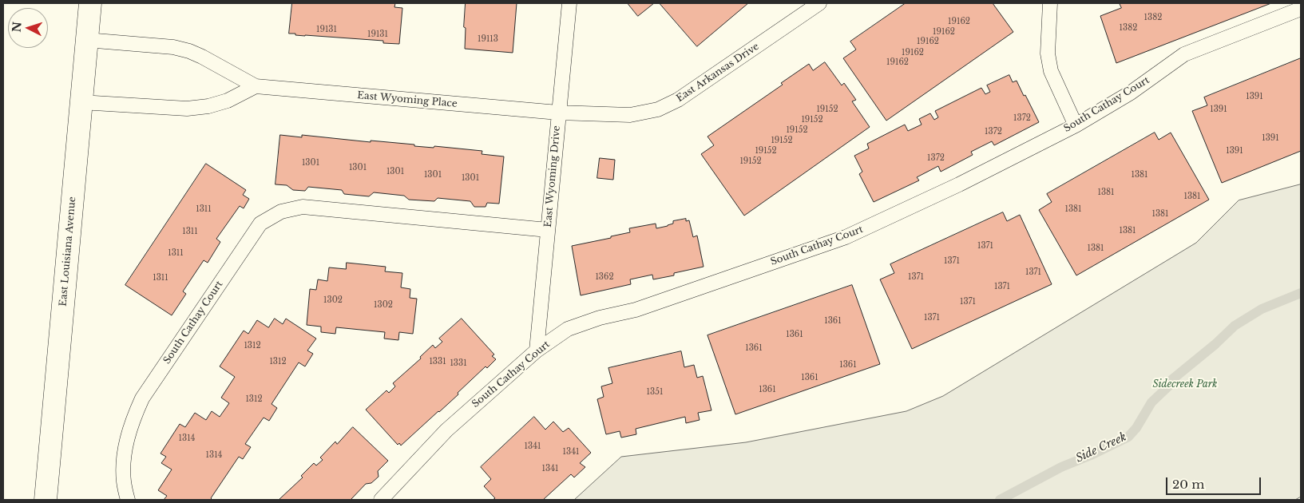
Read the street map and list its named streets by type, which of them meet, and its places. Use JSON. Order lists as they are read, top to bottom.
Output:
{
  "streets": {
    "street": ["East Louisiana Avenue"],
    "lane": [
      "East Arkansas Drive",
      "East Wyoming Place",
      "South Cathay Court",
      "East Wyoming Drive"
    ]
  },
  "crossings": [
    ["East Arkansas Drive", "East Wyoming Place"],
    ["East Arkansas Drive", "East Wyoming Drive"],
    ["East Wyoming Place", "East Wyoming Drive"],
    ["East Wyoming Place", "East Louisiana Avenue"],
    ["South Cathay Court", "East Wyoming Drive"]
  ],
  "water": ["Side Creek"],
  "parks": ["Sidecreek Park"],
  "house_numbers": [
    "1382",
    "19162",
    "1382",
    "19131",
    "19162",
    "19131",
    "19113",
    "19162",
    "19162",
    "19162",
    "1391",
    "19152",
    "1391",
    "1372",
    "19152",
    "19152",
    "1372",
    "1391",
    "19152",
    "19152",
    "1391",
    "1372",
    "19152",
    "1301",
    "1301",
    "1301",
    "1301",
    "1381",
    "1301",
    "1381",
    "1381",
    "1311",
    "1381",
    "1381",
    "1381",
    "1311",
    "1371",
    "1381",
    "1311",
    "1371",
    "1371",
    "1362",
    "1371",
    "1311",
    "1371",
    "1302",
    "1371",
    "1302",
    "1371",
    "1361",
    "1361",
    "1312",
    "1361",
    "1312",
    "1331",
    "1331",
    "1361",
    "1361",
    "1361",
    "1351",
    "1312",
    "1314",
    "1341",
    "1341",
    "1314",
    "1341"
  ],
  "scale_bar": "20 m",
  "north": "left"
}
